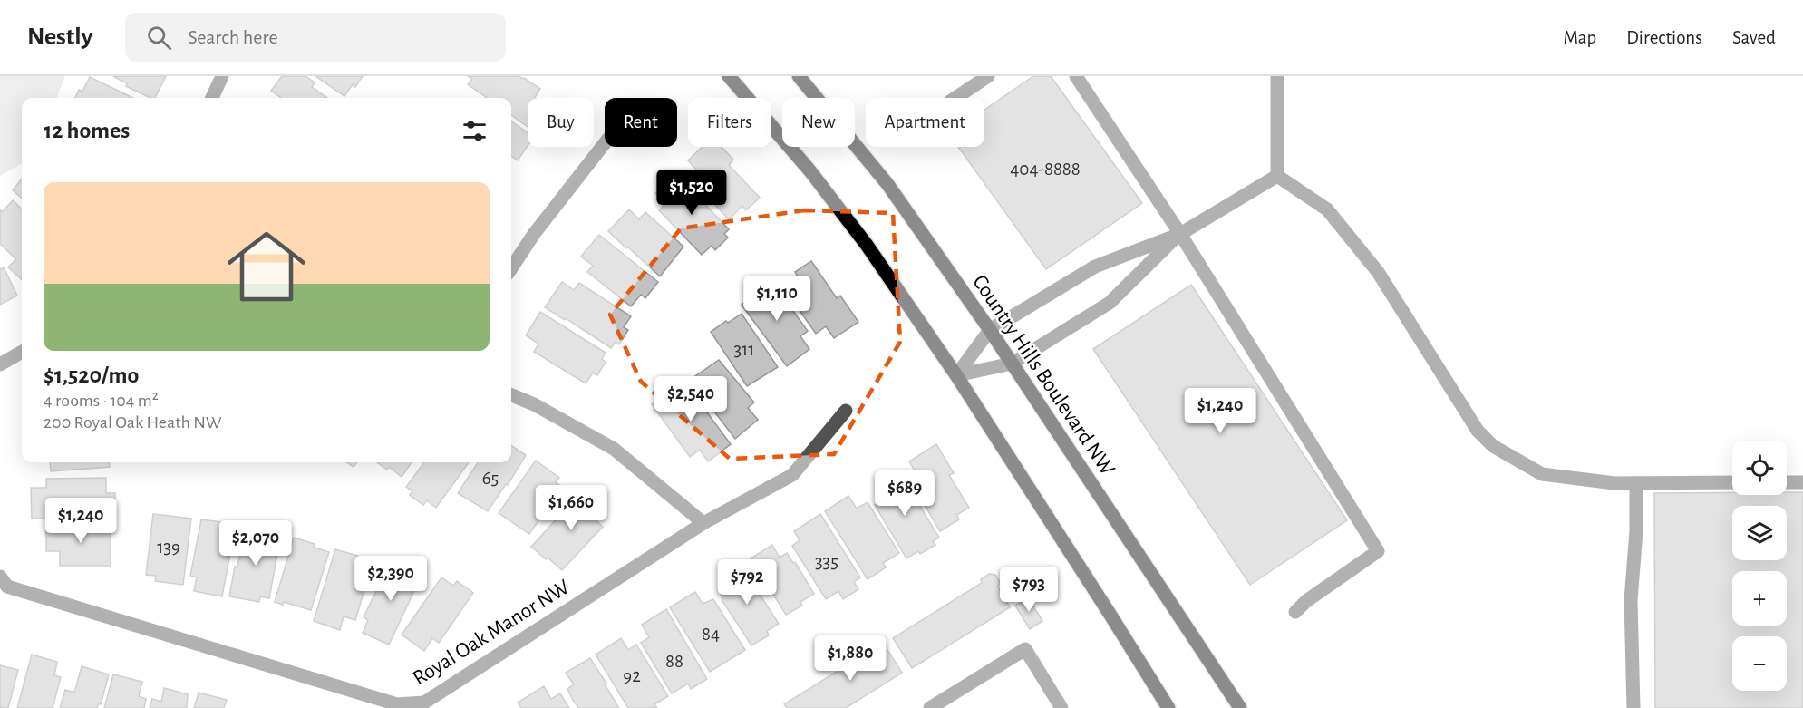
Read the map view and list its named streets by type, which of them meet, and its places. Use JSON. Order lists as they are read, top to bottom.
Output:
{
  "streets": {
    "main road": ["Country Hills Boulevard NW"],
    "street": ["Royal Oak Manor NW"]
  },
  "house_numbers": [
    "404-8888",
    "311",
    "65",
    "139",
    "335",
    "84",
    "88",
    "92"
  ],
  "page": {
    "header": "Nestly",
    "search": "Search here",
    "nav": ["Map", "Directions", "Saved"],
    "chip": [
      "Buy",
      "Rent",
      "Filters",
      "New",
      "Apartment"
    ],
    "heading": "12 homes",
    "list": [
      {
        "name": "$1,520/mo",
        "note": "4 rooms · 104 m² · 200 Royal Oak Heath NW"
      }
    ],
    "price": [
      "$1,520",
      "$1,110",
      "$2,540",
      "$1,240",
      "$689",
      "$1,660",
      "$1,240",
      "$2,070",
      "$2,390",
      "$792",
      "$793",
      "$1,880"
    ],
    "map_buttons": ["+", "−"]
  }
}
